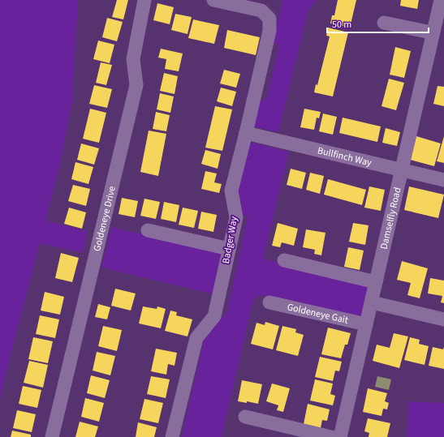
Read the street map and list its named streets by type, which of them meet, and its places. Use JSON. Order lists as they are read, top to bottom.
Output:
{
  "streets": {
    "street": [
      "Bullfinch Way",
      "Damselfly Road",
      "Goldeneye Drive",
      "Badger Way",
      "Goldeneye Gait"
    ]
  },
  "crossings": [
    ["Bullfinch Way", "Damselfly Road"],
    ["Bullfinch Way", "Badger Way"],
    ["Damselfly Road", "Goldeneye Gait"]
  ],
  "scale_bar": "50 m"
}
